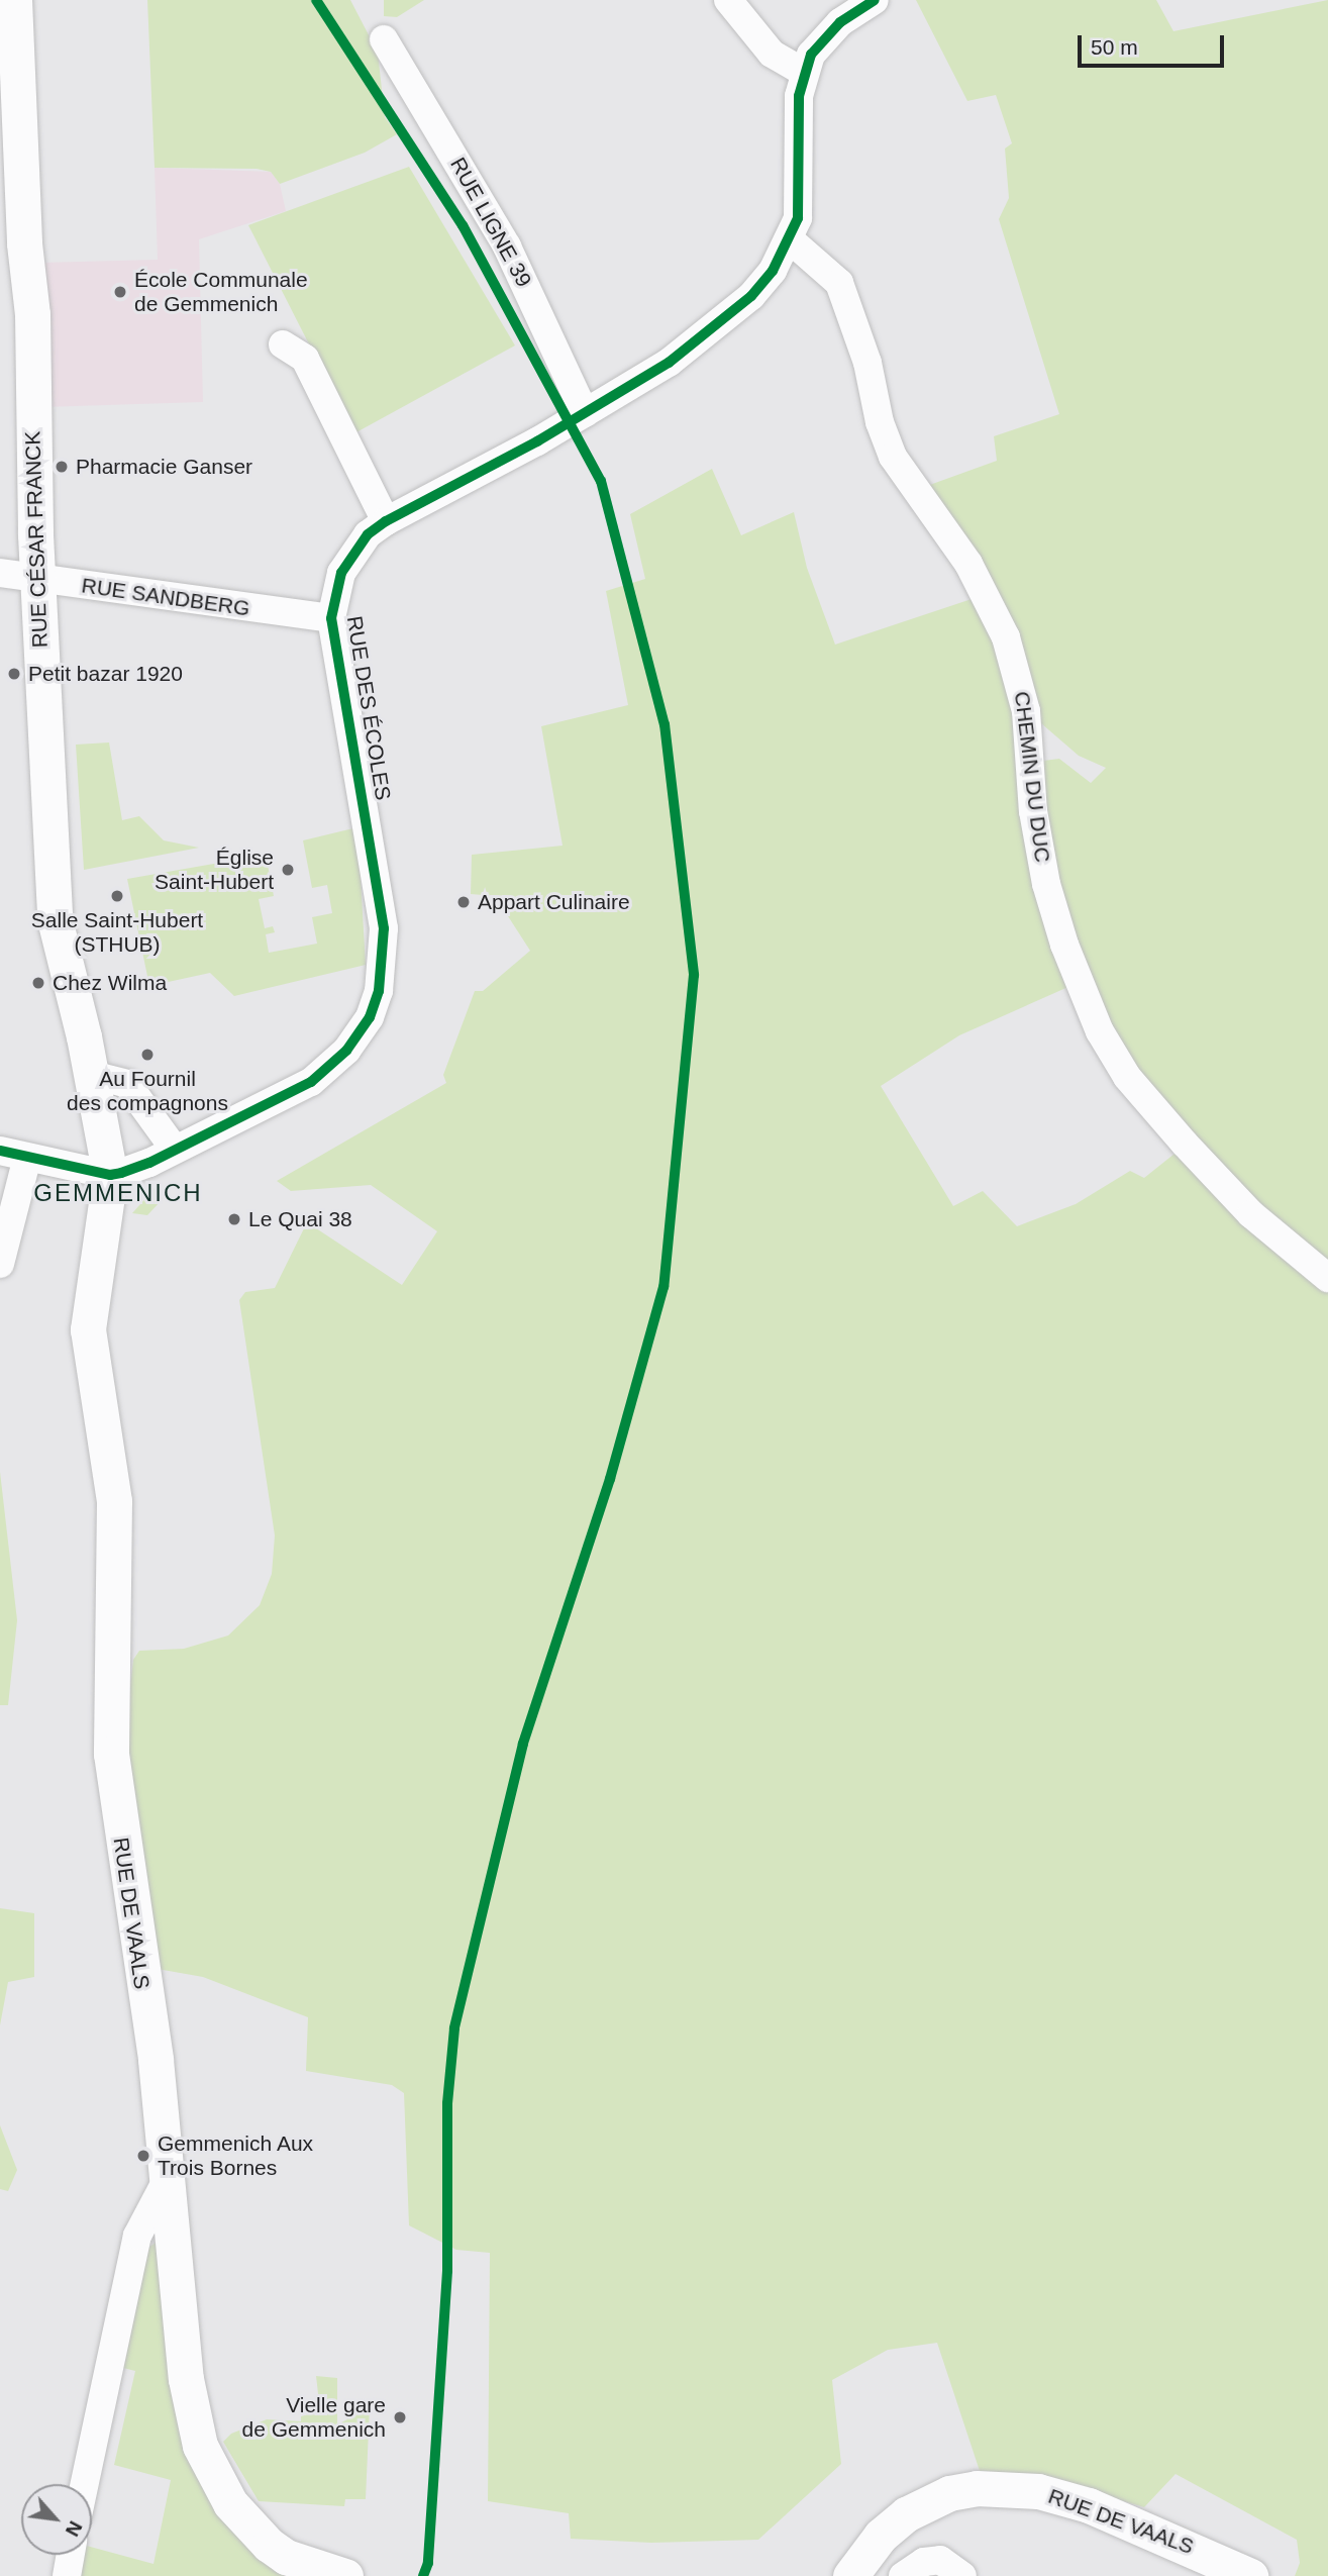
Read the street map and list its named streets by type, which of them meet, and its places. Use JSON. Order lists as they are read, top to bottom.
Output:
{
  "streets": {
    "main road": ["RUE CÉSAR FRANCK", "RUE DE VAALS"],
    "street": [
      "RUE LIGNE 39",
      "RUE SANDBERG",
      "RUE DES ÉCOLES",
      "CHEMIN DU DUC"
    ]
  },
  "crossings": [
    ["RUE LIGNE 39", "RUE DES ÉCOLES"],
    ["RUE CÉSAR FRANCK", "RUE SANDBERG"],
    ["RUE CÉSAR FRANCK", "RUE DES ÉCOLES"],
    ["RUE CÉSAR FRANCK", "RUE DE VAALS"],
    ["RUE SANDBERG", "RUE DES ÉCOLES"],
    ["RUE DES ÉCOLES", "CHEMIN DU DUC"],
    ["RUE DES ÉCOLES", "RUE DE VAALS"]
  ],
  "districts": ["GEMMENICH"],
  "places": [
    "École Communale de Gemmenich",
    "Pharmacie Ganser",
    "Petit bazar 1920",
    "Église Saint-Hubert",
    "Salle Saint-Hubert (STHUB)",
    "Appart Culinaire",
    "Chez Wilma",
    "Au Fournil des compagnons",
    "Le Quai 38",
    "Gemmenich Aux Trois Bornes",
    "Vielle gare de Gemmenich"
  ],
  "scale_bar": "50 m",
  "north": "bottom right"
}
